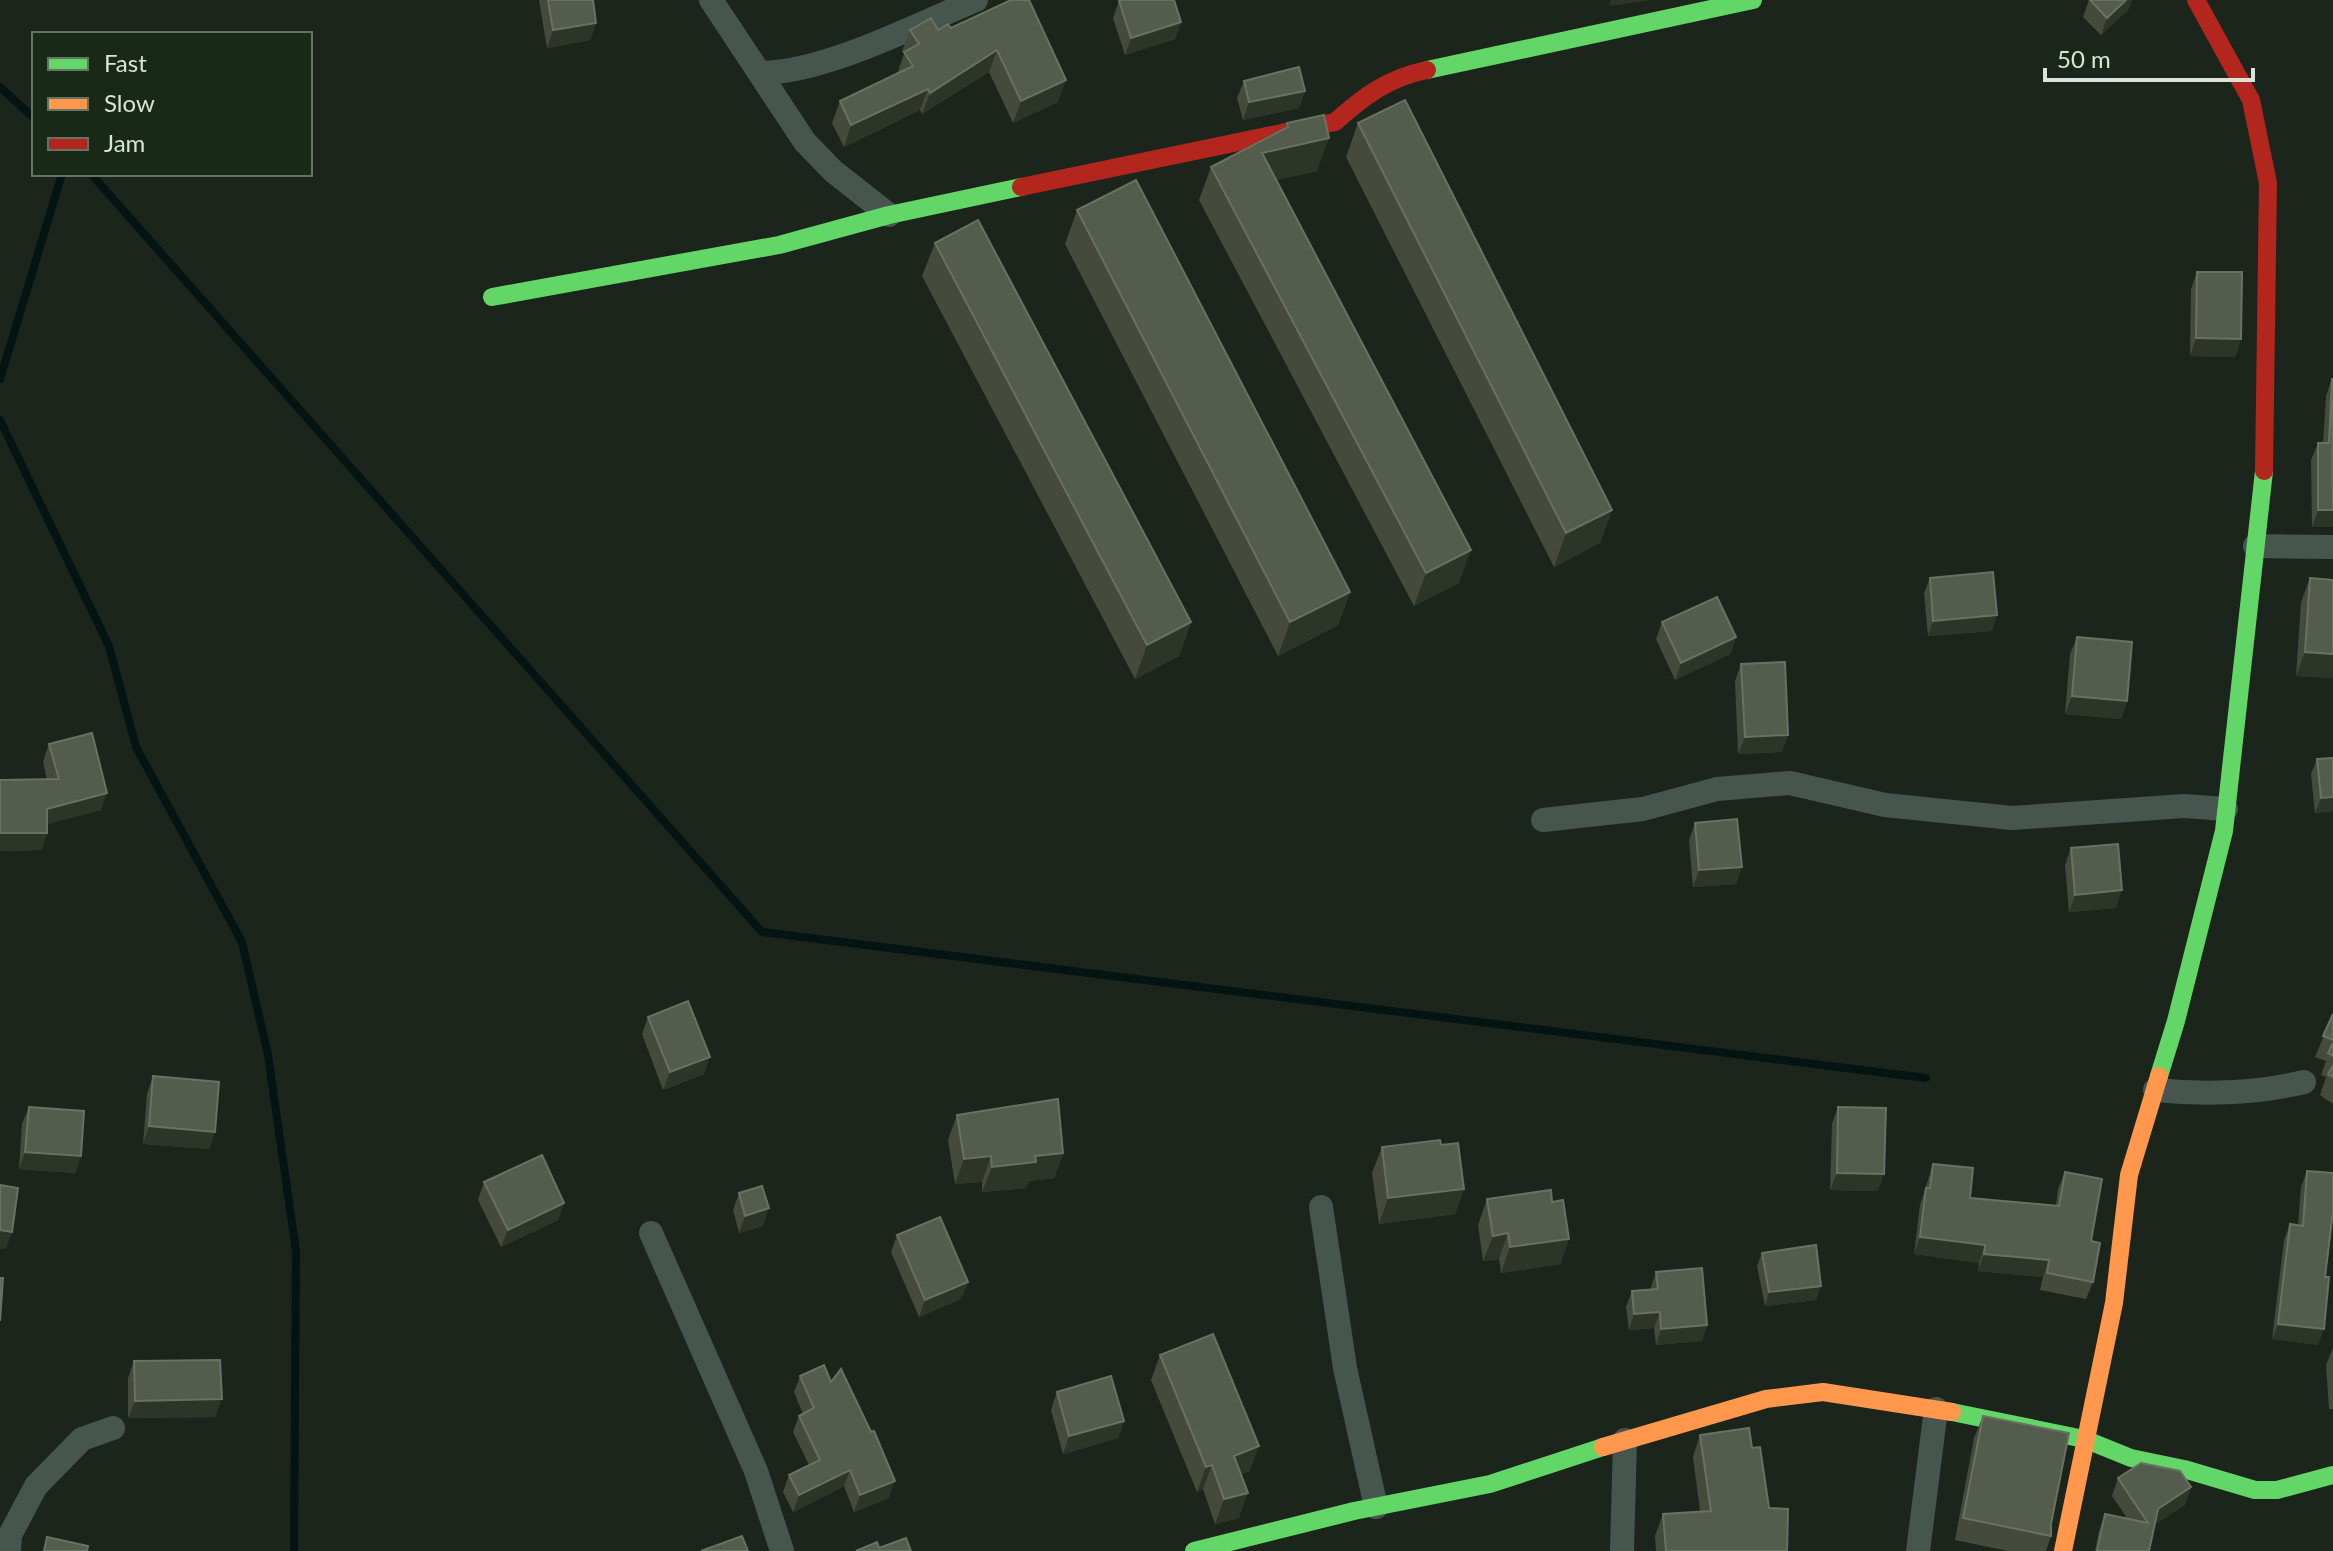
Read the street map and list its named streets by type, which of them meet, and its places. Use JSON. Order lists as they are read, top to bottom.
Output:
{
  "legend": ["Fast", "Slow", "Jam"],
  "scale_bar": "50 m"
}
